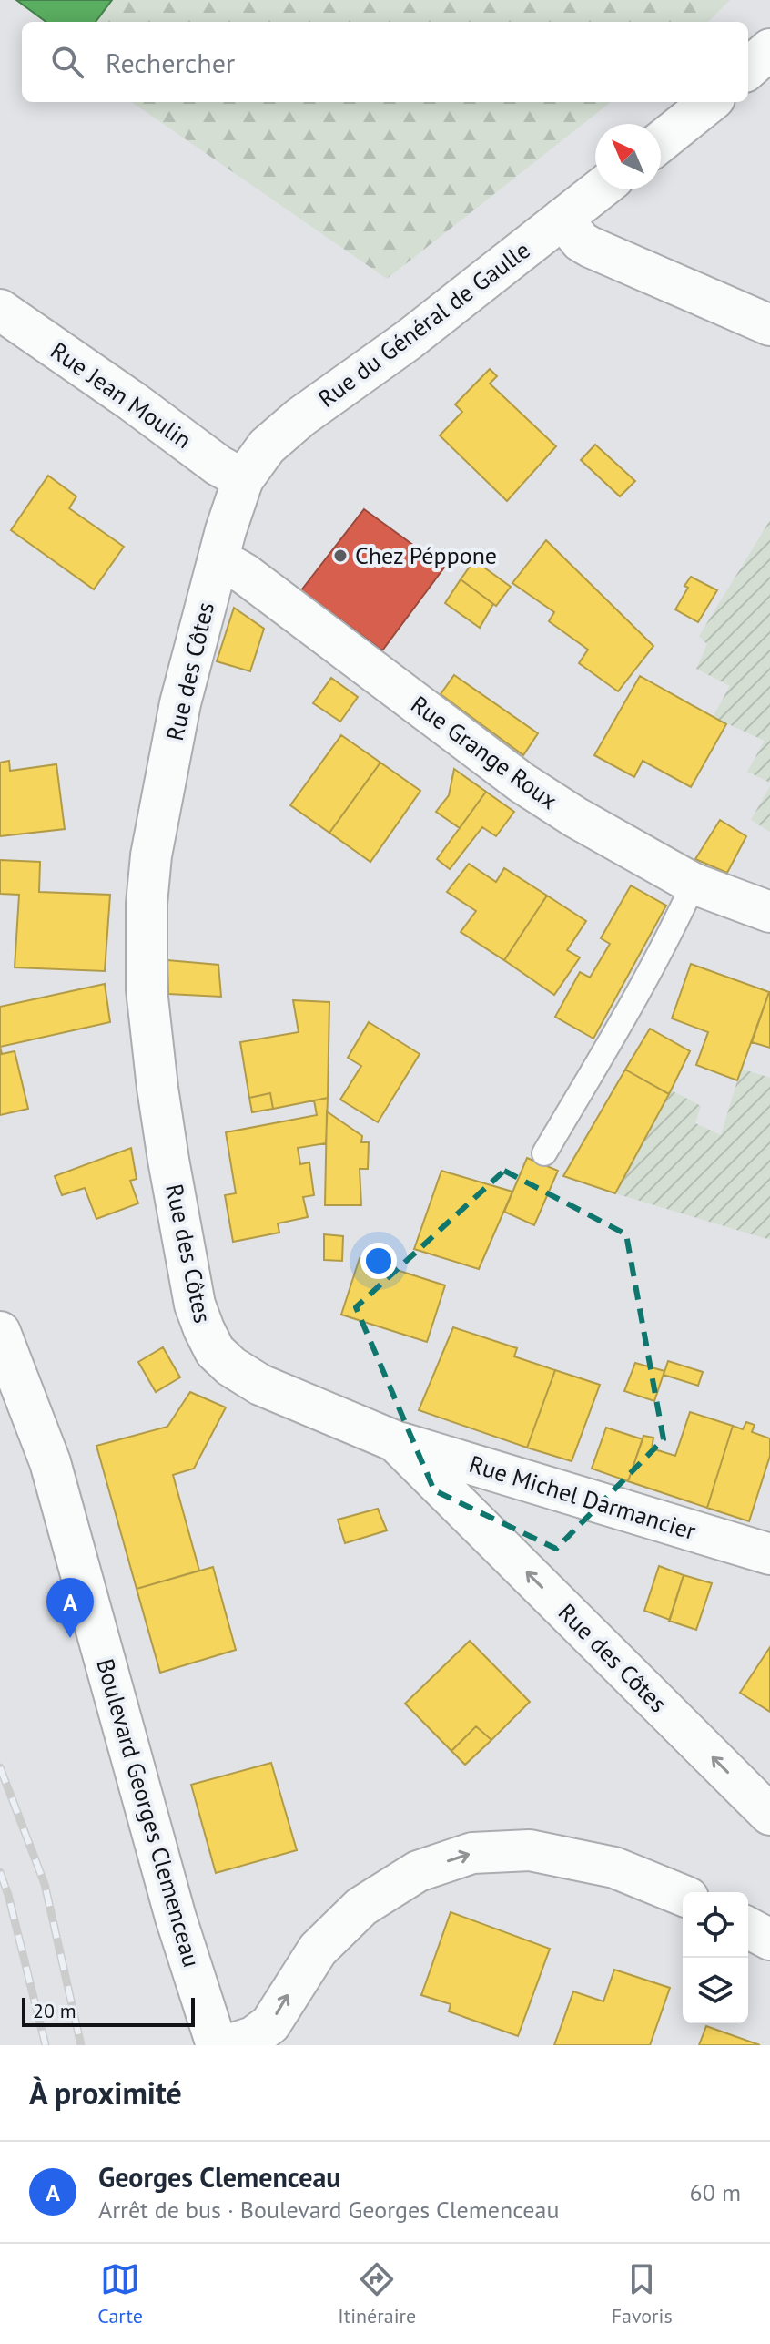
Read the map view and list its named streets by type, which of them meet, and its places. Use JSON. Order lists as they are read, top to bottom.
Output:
{
  "streets": {
    "street": [
      "Rue du Général de Gaulle",
      "Rue Jean Moulin",
      "Rue des Côtes",
      "Rue Grange Roux",
      "Rue Michel Darmancier",
      "Boulevard Georges Clemenceau"
    ]
  },
  "crossings": [
    ["Rue du Général de Gaulle", "Rue Jean Moulin"],
    ["Rue du Général de Gaulle", "Rue des Côtes"],
    ["Rue Jean Moulin", "Rue des Côtes"],
    ["Rue des Côtes", "Rue Grange Roux"],
    ["Rue des Côtes", "Rue Michel Darmancier"]
  ],
  "places": ["Chez Péppone"],
  "scale_bar": "20 m",
  "north": "top left",
  "page": {
    "search": "Rechercher",
    "pins": "A",
    "scale": "20 m",
    "heading": "À proximité",
    "list": [
      {
        "mark": "A",
        "name": "Georges Clemenceau",
        "note": "Arrêt de bus · Boulevard Georges Clemenceau",
        "value": "60 m"
      }
    ],
    "nav": ["Carte", "Itinéraire", "Favoris"]
  }
}
